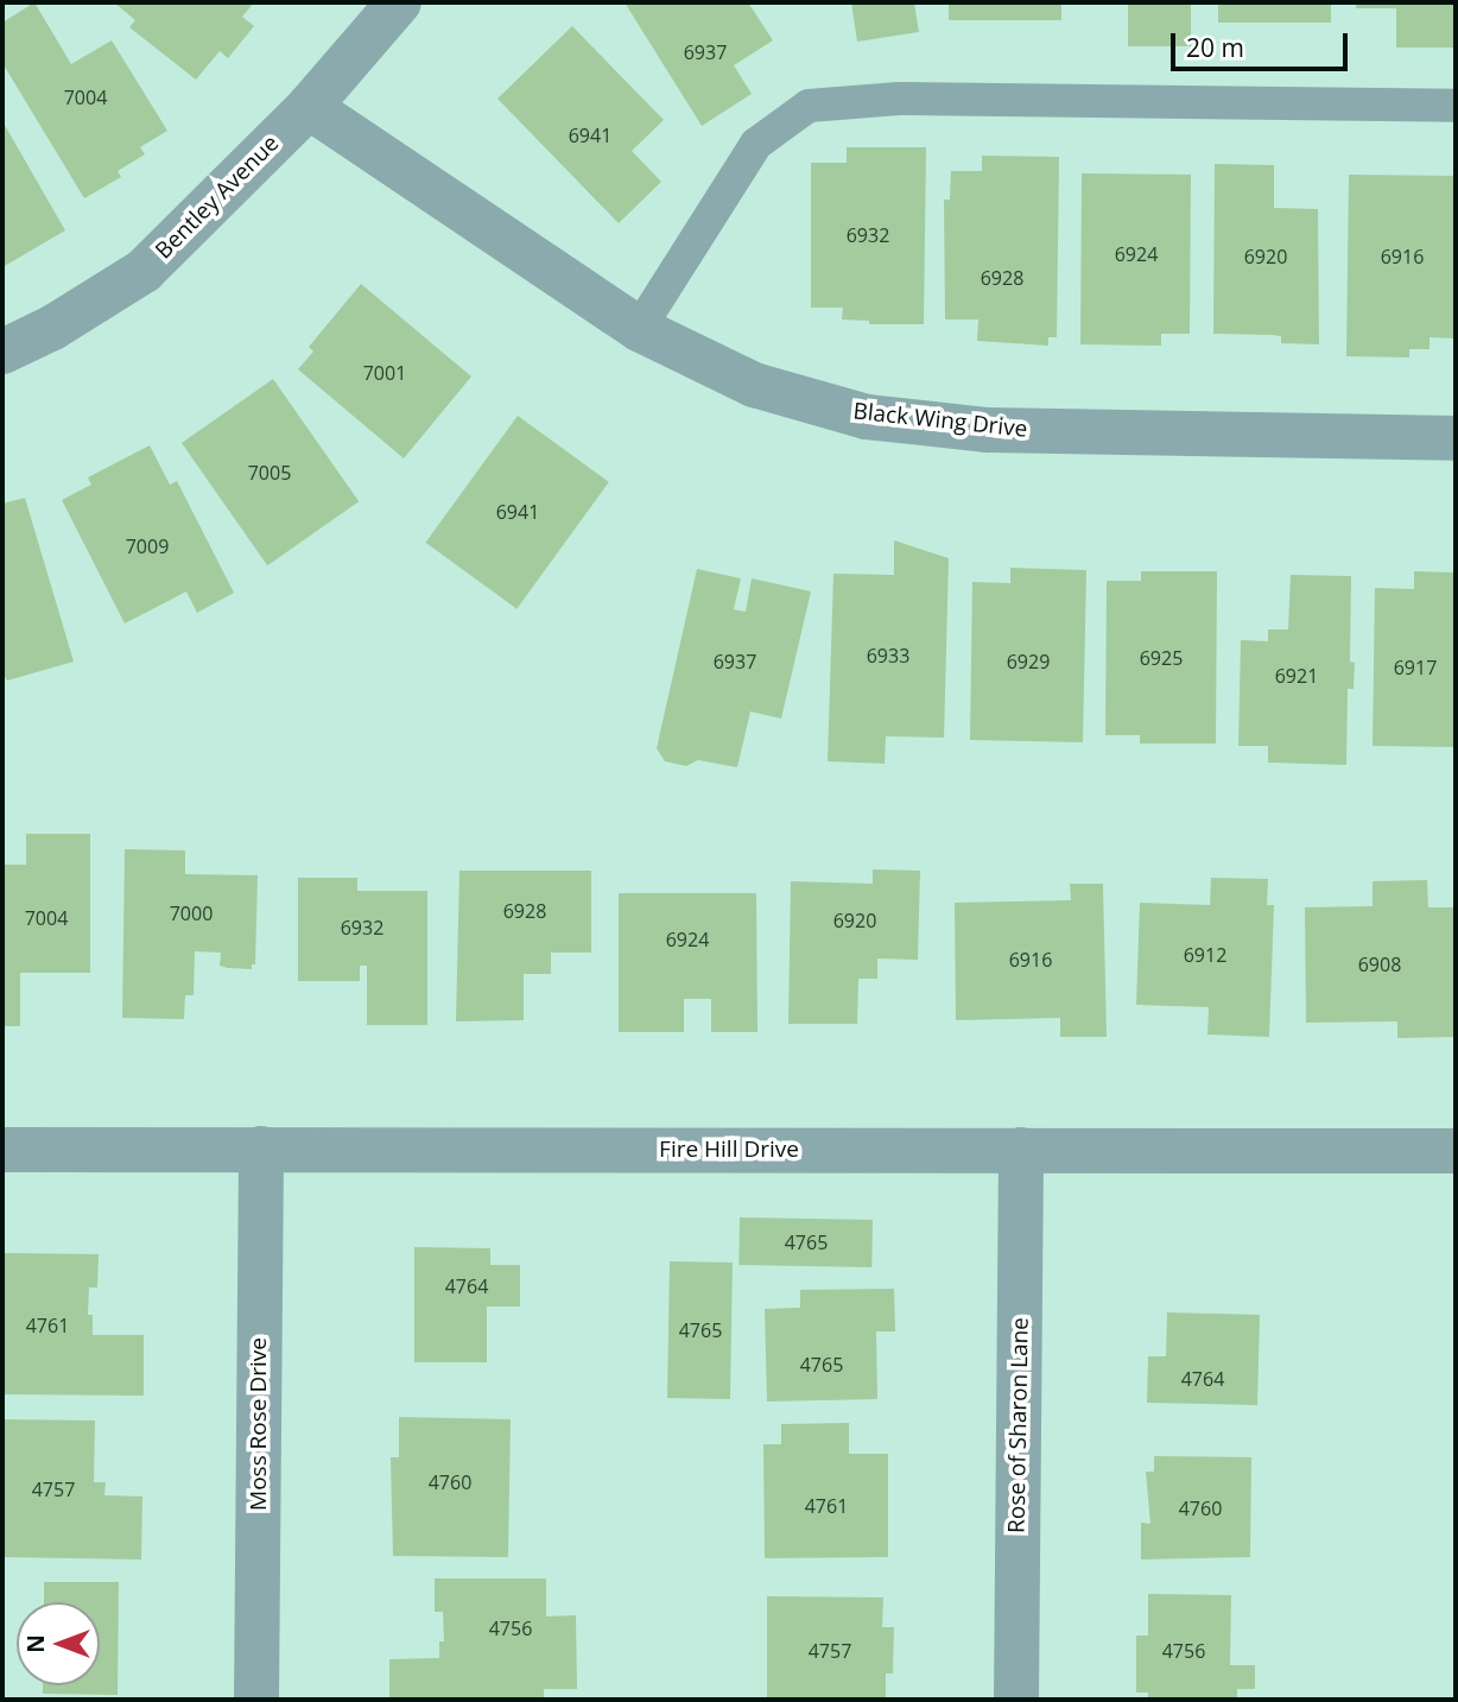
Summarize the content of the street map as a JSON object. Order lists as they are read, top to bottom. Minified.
{"streets":{"street":["Bentley Avenue","Black Wing Drive","Fire Hill Drive","Moss Rose Drive","Rose of Sharon Lane"]},"crossings":[["Bentley Avenue","Black Wing Drive"],["Fire Hill Drive","Moss Rose Drive"],["Fire Hill Drive","Rose of Sharon Lane"]],"house_numbers":["6937","7004","6941","6932","6924","6920","6916","6928","7001","7005","6941","7009","6933","6925","6937","6929","6917","6921","6928","7000","7004","6920","6932","6924","6912","6916","6908","4765","4764","4761","4765","4765","4764","4760","4757","4761","4760","4756","4757","4756"],"scale_bar":"20 m","north":"left"}
